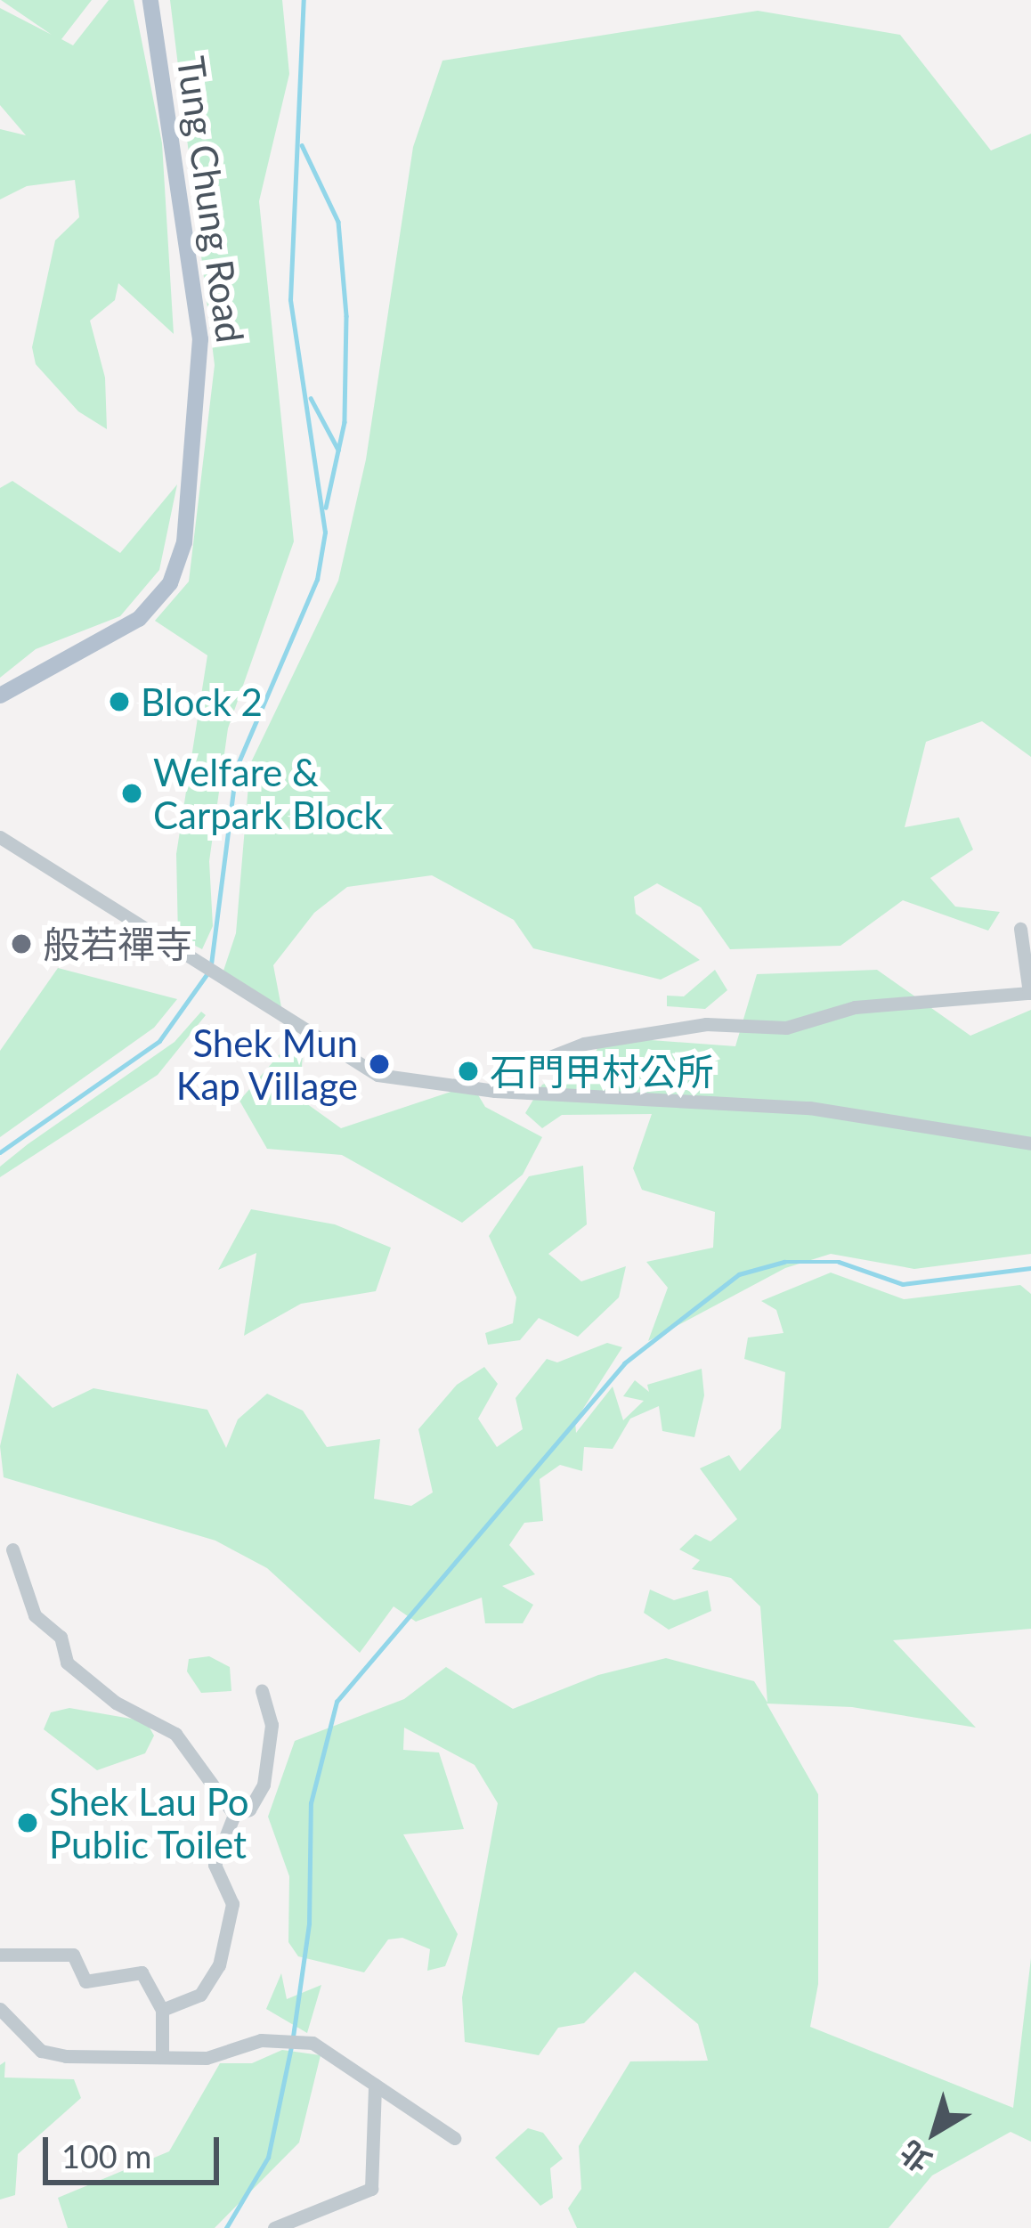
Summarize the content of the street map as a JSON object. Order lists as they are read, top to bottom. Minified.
{"streets":{"main road":["Tung Chung Road"]},"places":["Block 2","Welfare & Carpark Block","般若禪寺","Shek Mun Kap Village","石門甲村公所","Shek Lau Po Public Toilet"],"scale_bar":"100 m","north":"bottom left"}
